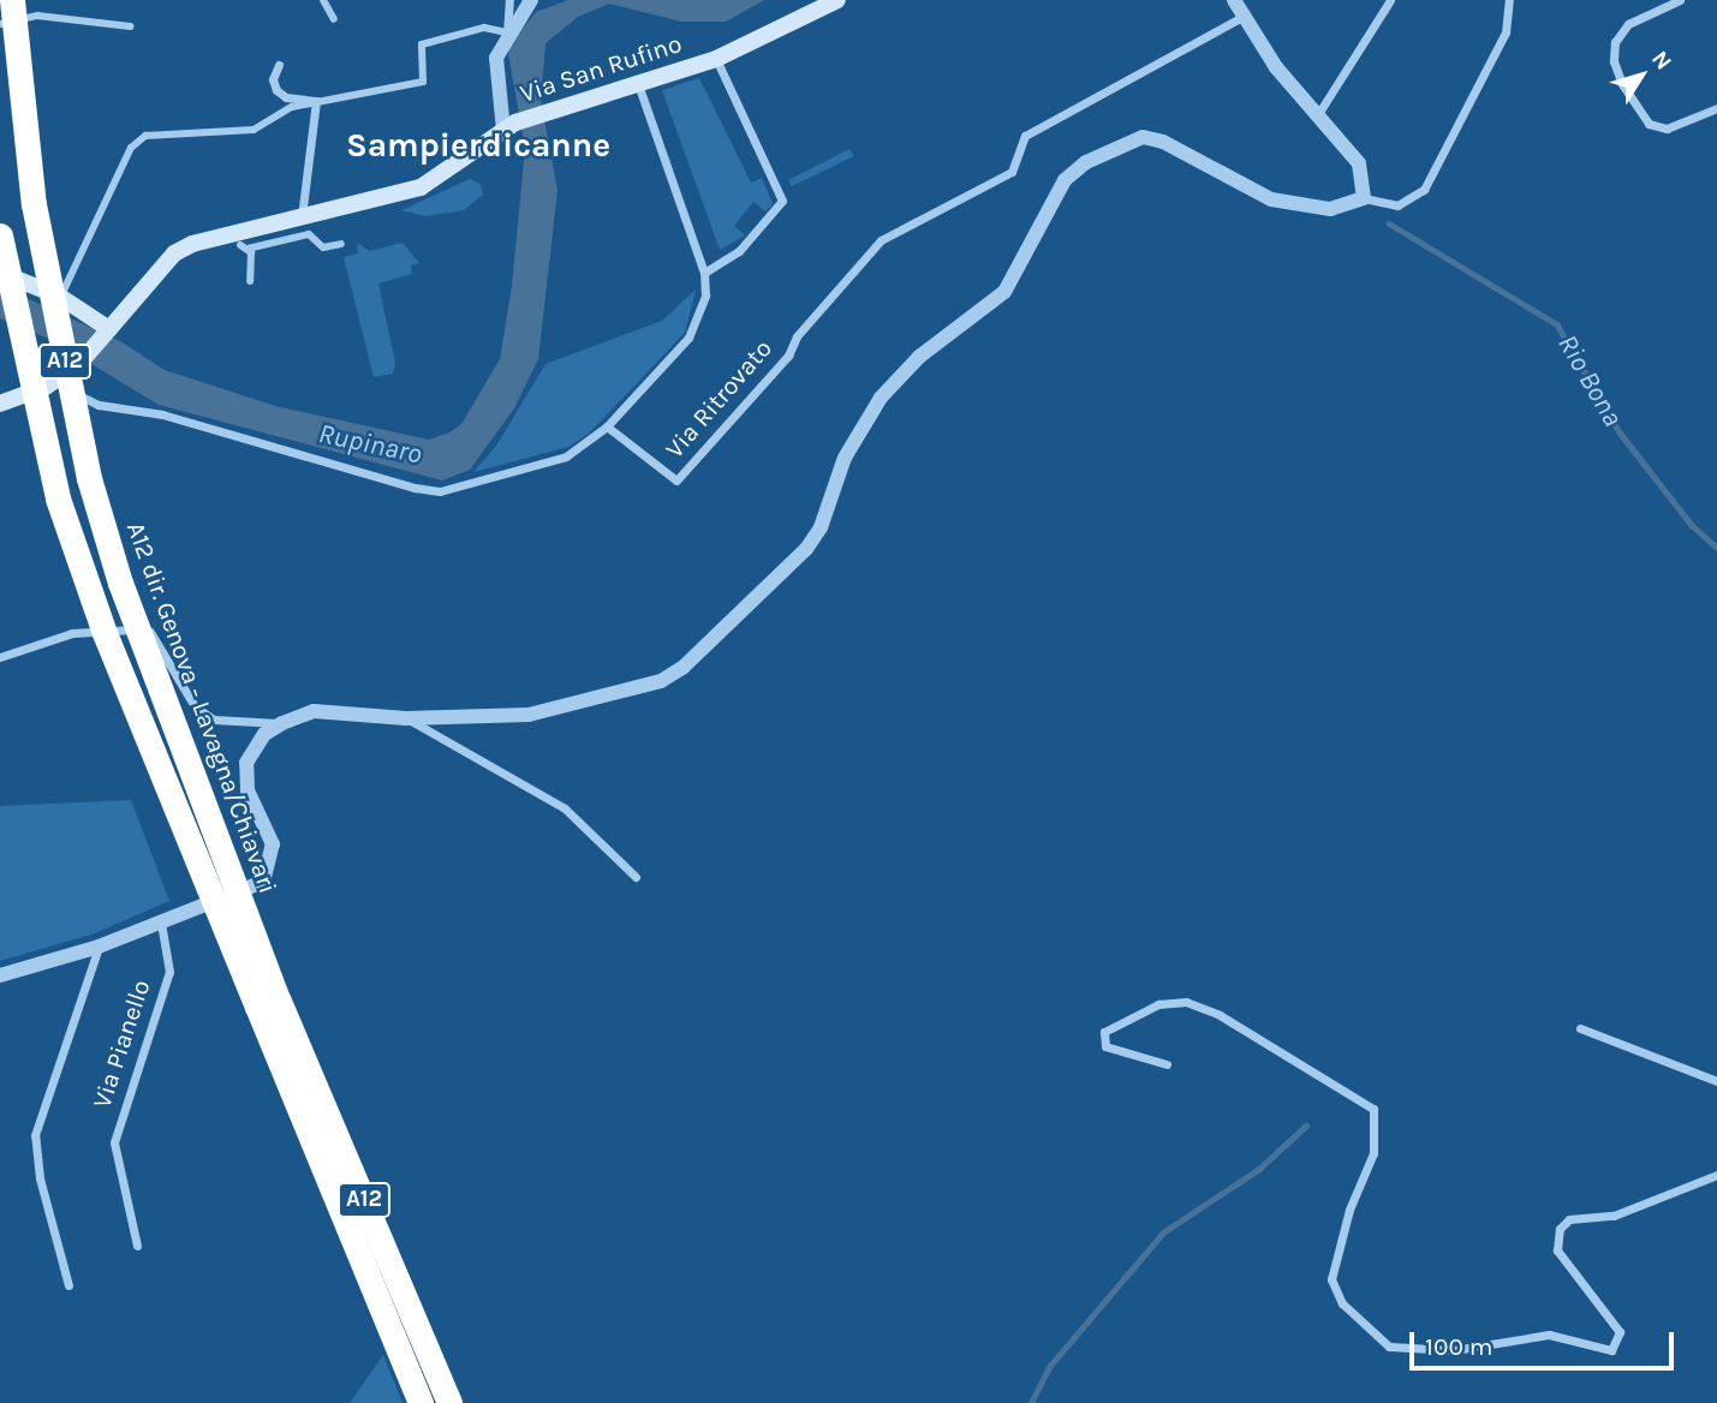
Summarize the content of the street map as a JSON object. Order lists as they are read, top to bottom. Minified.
{"streets":{"highway":["A12","A12 dir. Genova - Lavagna/Chiavari"],"main road":["Via San Rufino"],"street":["Via Ritrovato","Via Pianello"]},"crossings":[["A12","A12 dir. Genova - Lavagna/Chiavari"]],"districts":["Sampierdicanne"],"water":["Rio Bona","Rupinaro"],"scale_bar":"100 m","north":"top right"}
